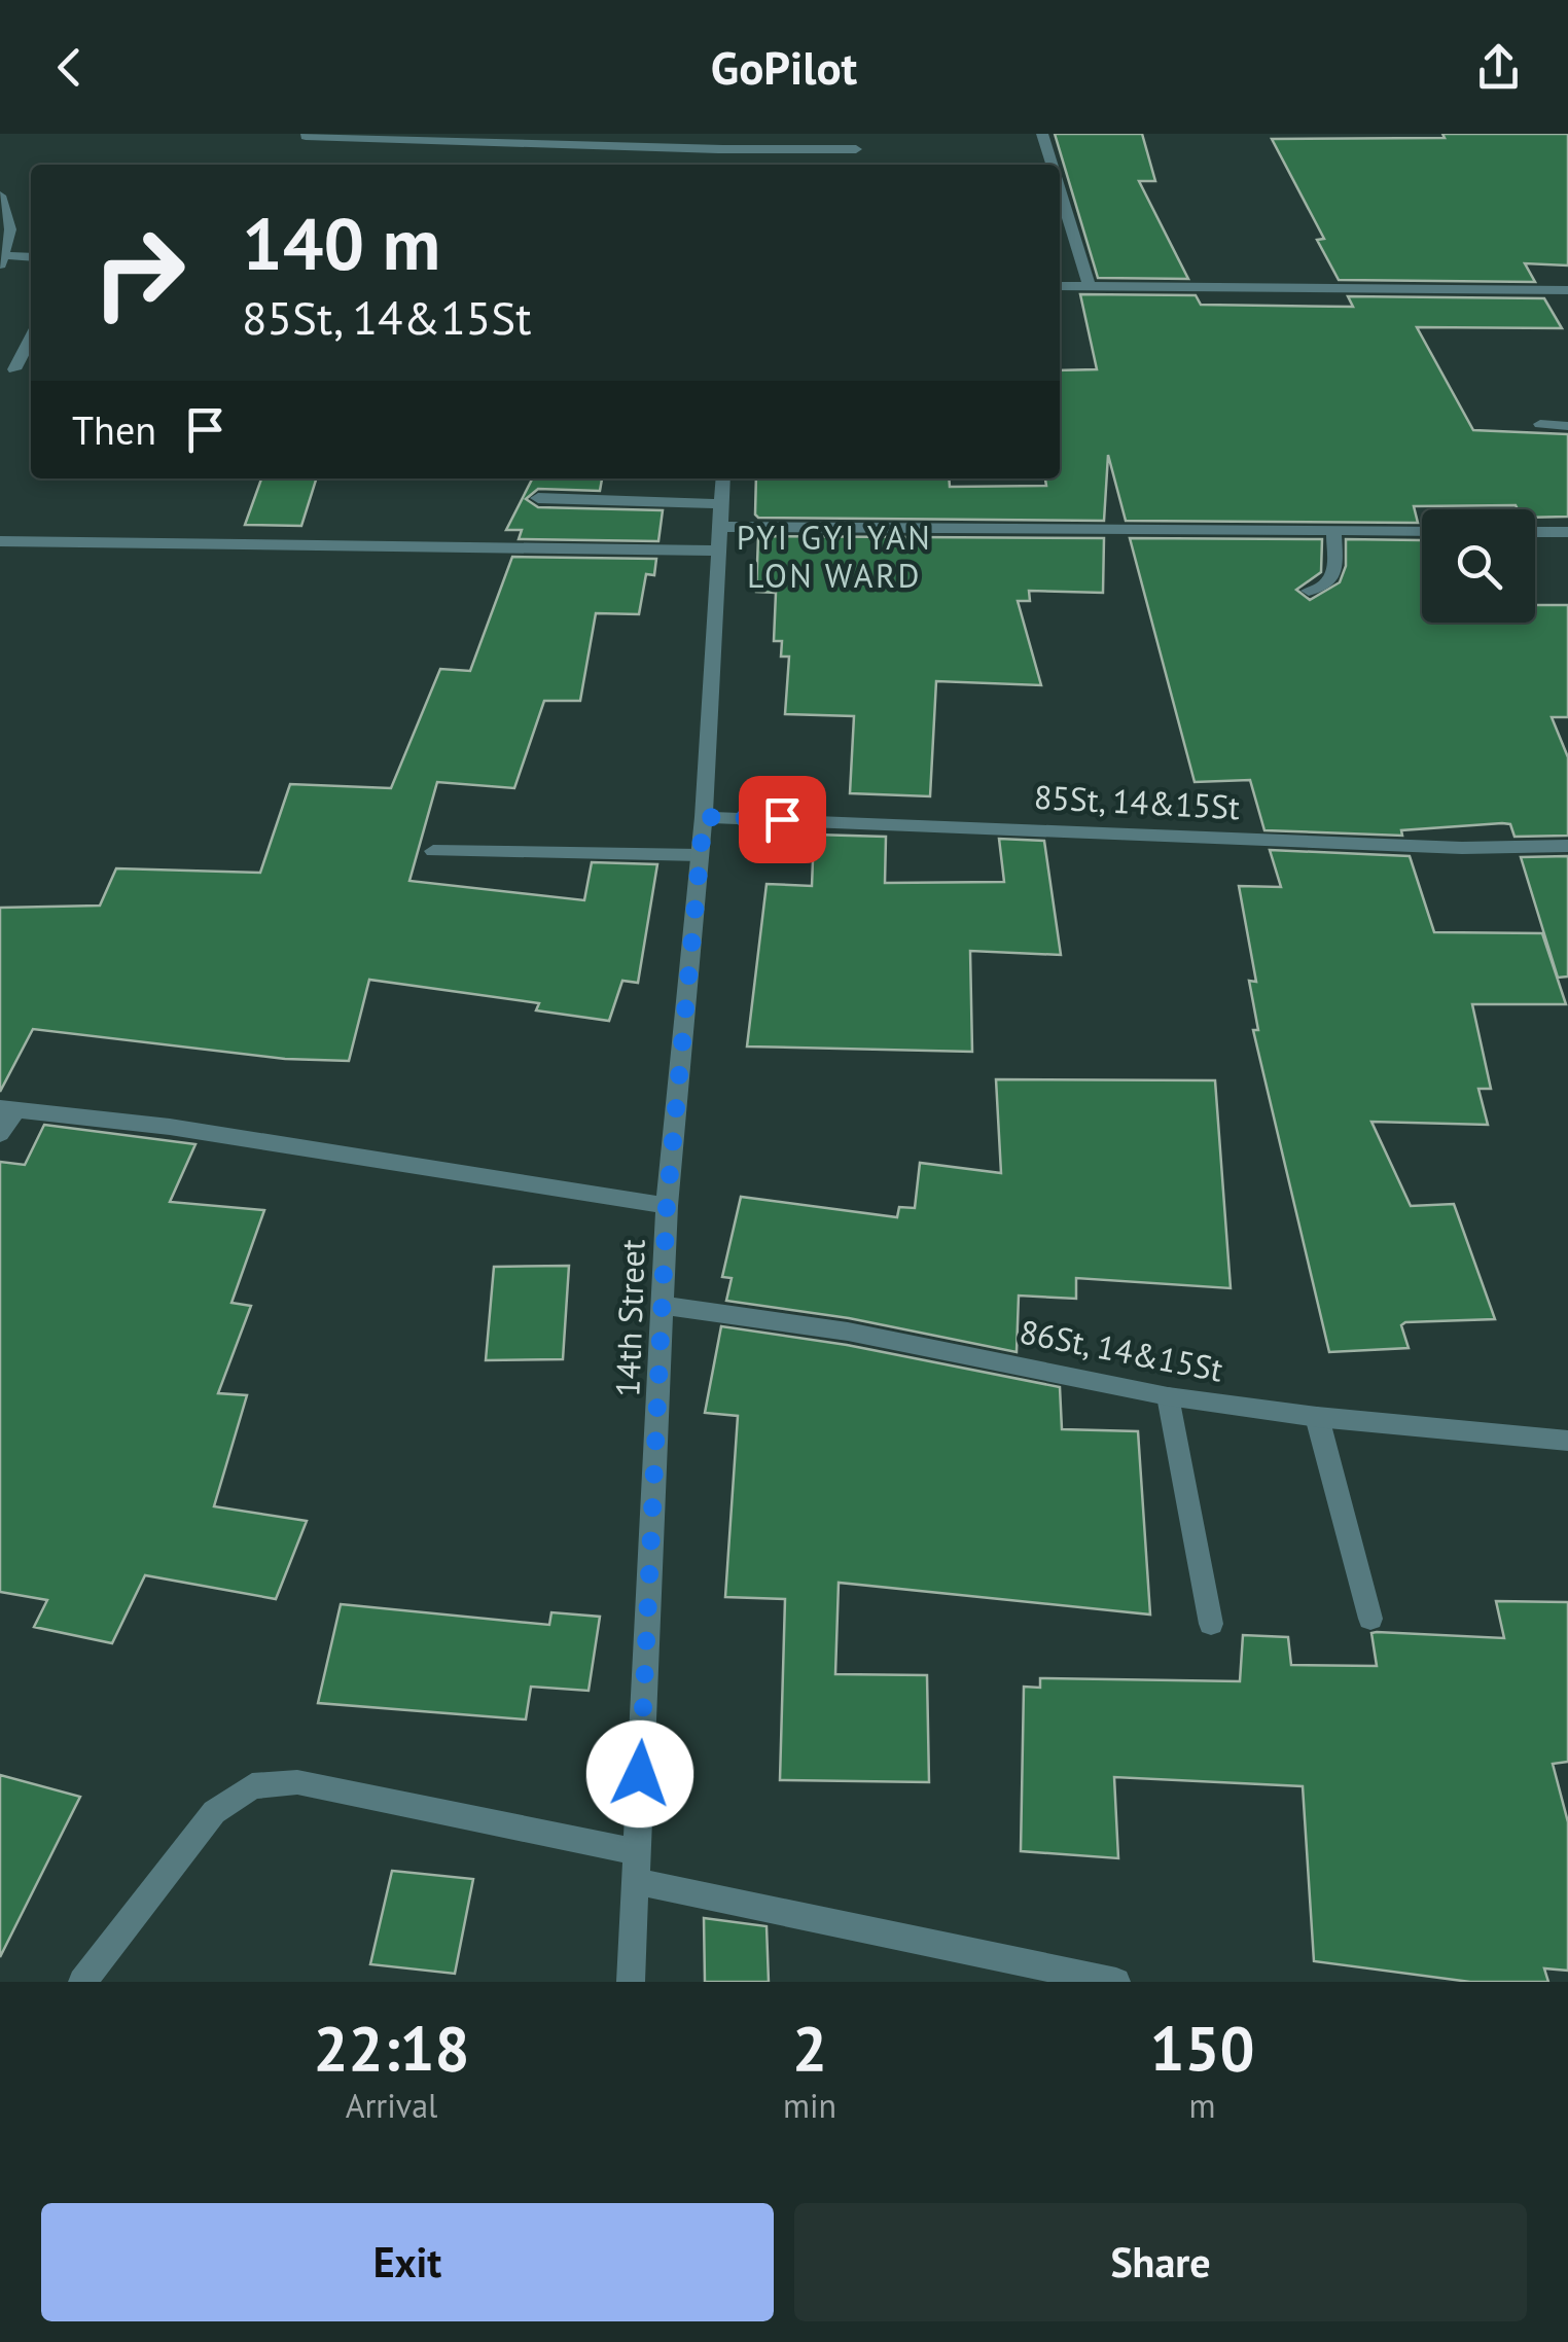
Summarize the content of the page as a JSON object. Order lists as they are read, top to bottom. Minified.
{"streets":{"street":["85St, 14&15St","14th Street","86St, 14&15St"]},"crossings":[["85St, 14&15St","14th Street"],["14th Street","86St, 14&15St"]],"districts":["PYI GYI YAN LON WARD"],"page":{"header":"GoPilot","turn":["140 m","85St, 14&15St"],"then":"Then","eta":["22:18","Arrival","2","min","150","m"],"buttons":["Exit","Share"]}}
